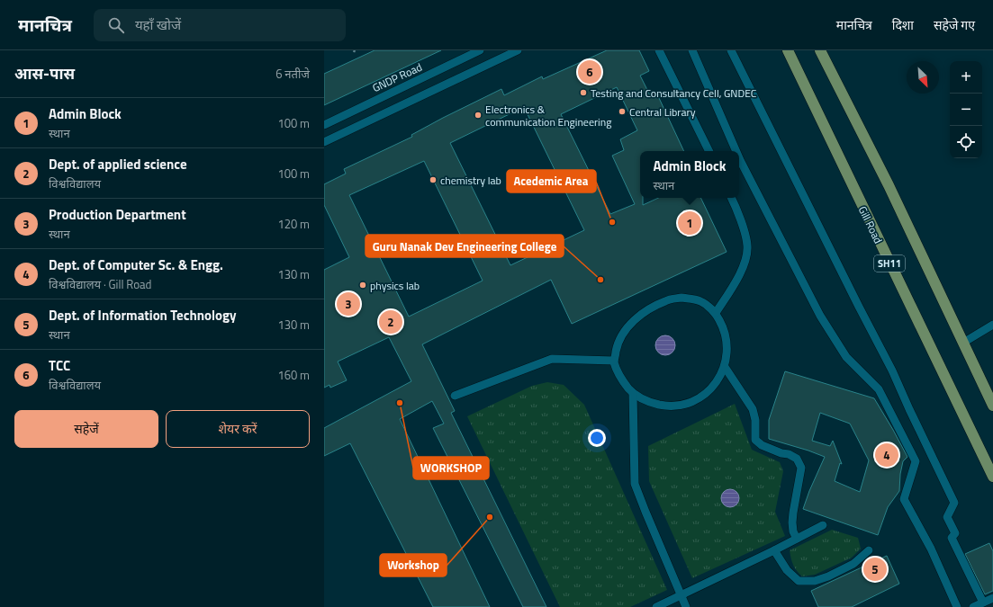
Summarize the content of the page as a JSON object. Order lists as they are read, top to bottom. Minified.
{"streets":{"main road":["Gill Road","SH11"],"lane":["GNDP Road"]},"places":["Testing and Consultancy Cell, GNDEC","Central Library","Electronics & communication Engineering","chemistry lab","Acedemic Area","Guru Nanak Dev Engineering College","physics lab","WORKSHOP","Workshop"],"north":"bottom right","page":{"header":"मानचित्र","search":"यहाँ खोजें","nav":["मानचित्र","दिशा","सहेजे गए"],"heading":["आस-पास","6 नतीजे"],"pins":["6","1","3","2","4","5"],"map_buttons":["+","−"],"list":[{"mark":"1","name":"Admin Block","note":"स्थान","value":"100 m"},{"mark":"2","name":"Dept. of applied science","note":"विश्वविद्यालय","value":"100 m"},{"mark":"3","name":"Production Department","note":"स्थान","value":"120 m"},{"mark":"4","name":"Dept. of Computer Sc. & Engg.","note":"विश्वविद्यालय · Gill Road","value":"130 m"},{"mark":"5","name":"Dept. of Information Technology","note":"स्थान","value":"130 m"},{"mark":"6","name":"TCC","note":"विश्वविद्यालय","value":"160 m"}],"popup":["Admin Block","स्थान"],"buttons":["सहेजें","शेयर करें"]}}
